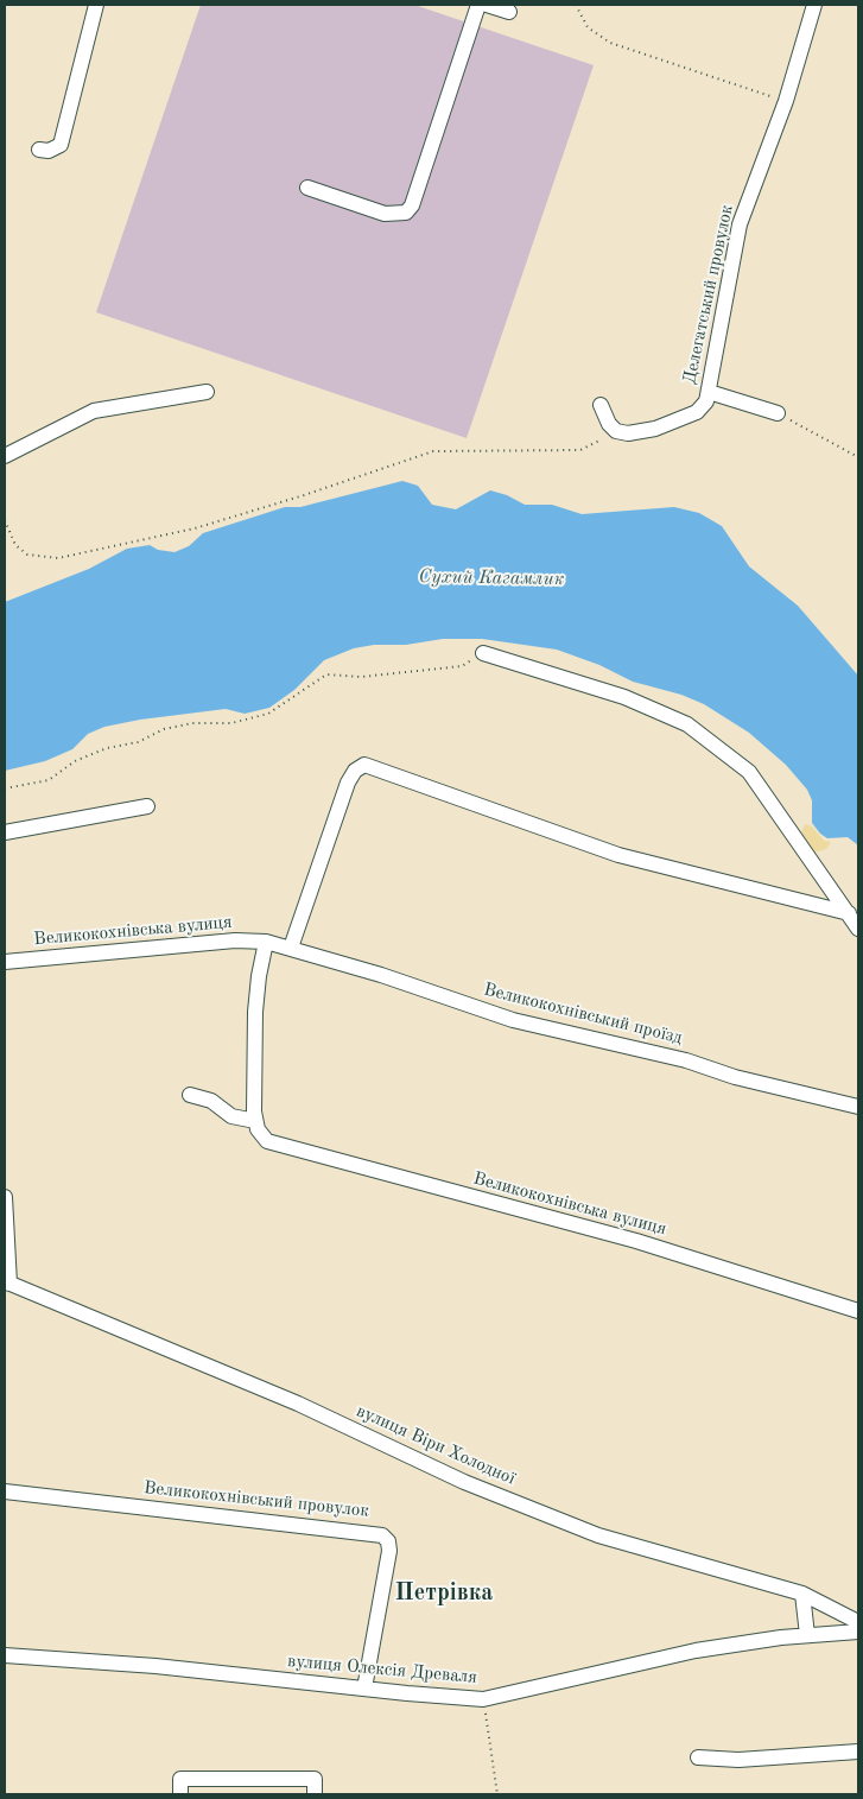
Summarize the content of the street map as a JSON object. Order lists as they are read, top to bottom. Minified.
{"streets":{"street":["Делегатський провулок","Великокохнівська вулиця","Великокохнівський проїзд","вулиця Віри Холодної","Великокохнівський провулок","вулиця Олексія Древаля"]},"crossings":[["Великокохнівська вулиця","Великокохнівський проїзд"],["Великокохнівський провулок","вулиця Олексія Древаля"]],"districts":["Петрівка"],"water":["Сухий Кагамлик"]}
